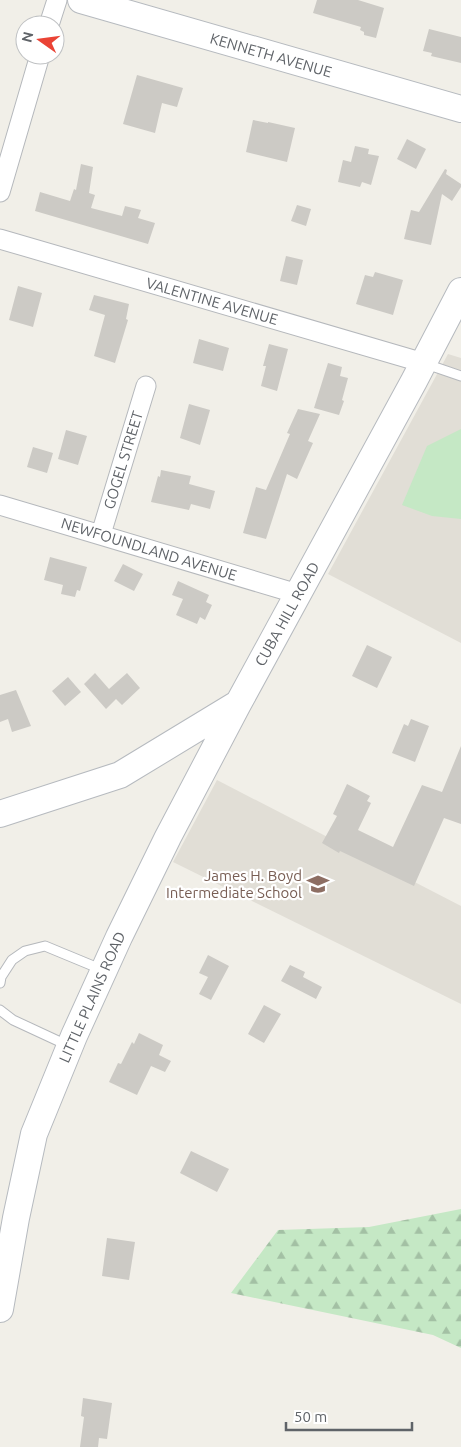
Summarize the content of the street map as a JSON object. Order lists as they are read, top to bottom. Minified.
{"streets":{"street":["KENNETH AVENUE","VALENTINE AVENUE","GOGEL STREET","NEWFOUNDLAND AVENUE","CUBA HILL ROAD","LITTLE PLAINS ROAD"]},"crossings":[["VALENTINE AVENUE","CUBA HILL ROAD"],["GOGEL STREET","NEWFOUNDLAND AVENUE"],["NEWFOUNDLAND AVENUE","CUBA HILL ROAD"],["CUBA HILL ROAD","LITTLE PLAINS ROAD"]],"places":{"school or university":["James H. Boyd Intermediate School"]},"scale_bar":"50 m","north":"left"}
